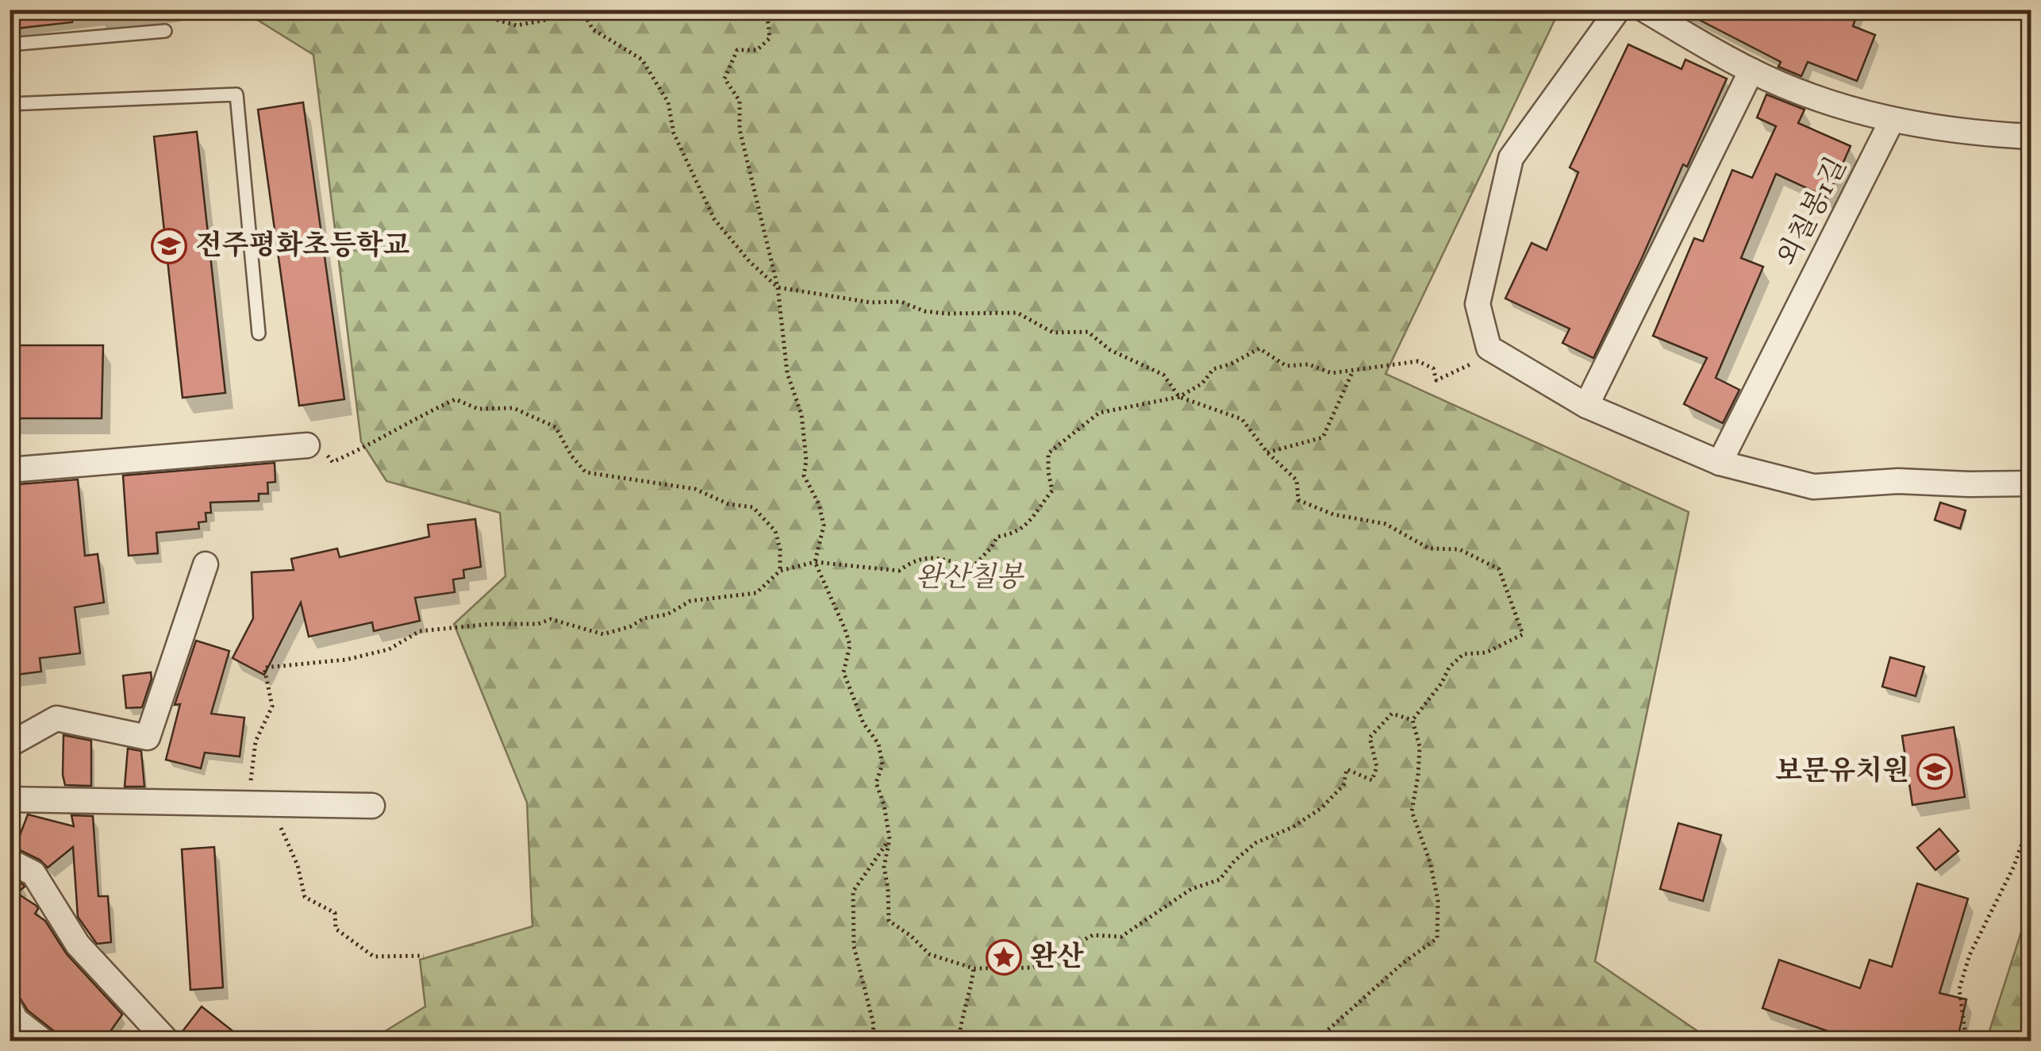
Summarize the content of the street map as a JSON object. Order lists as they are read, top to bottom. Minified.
{"streets":{"street":["외칠봉1길"]},"parks":["완산칠봉"],"places":{"school or university":["전주평화초등학교","보문유치원"],"place":["완산"]}}
